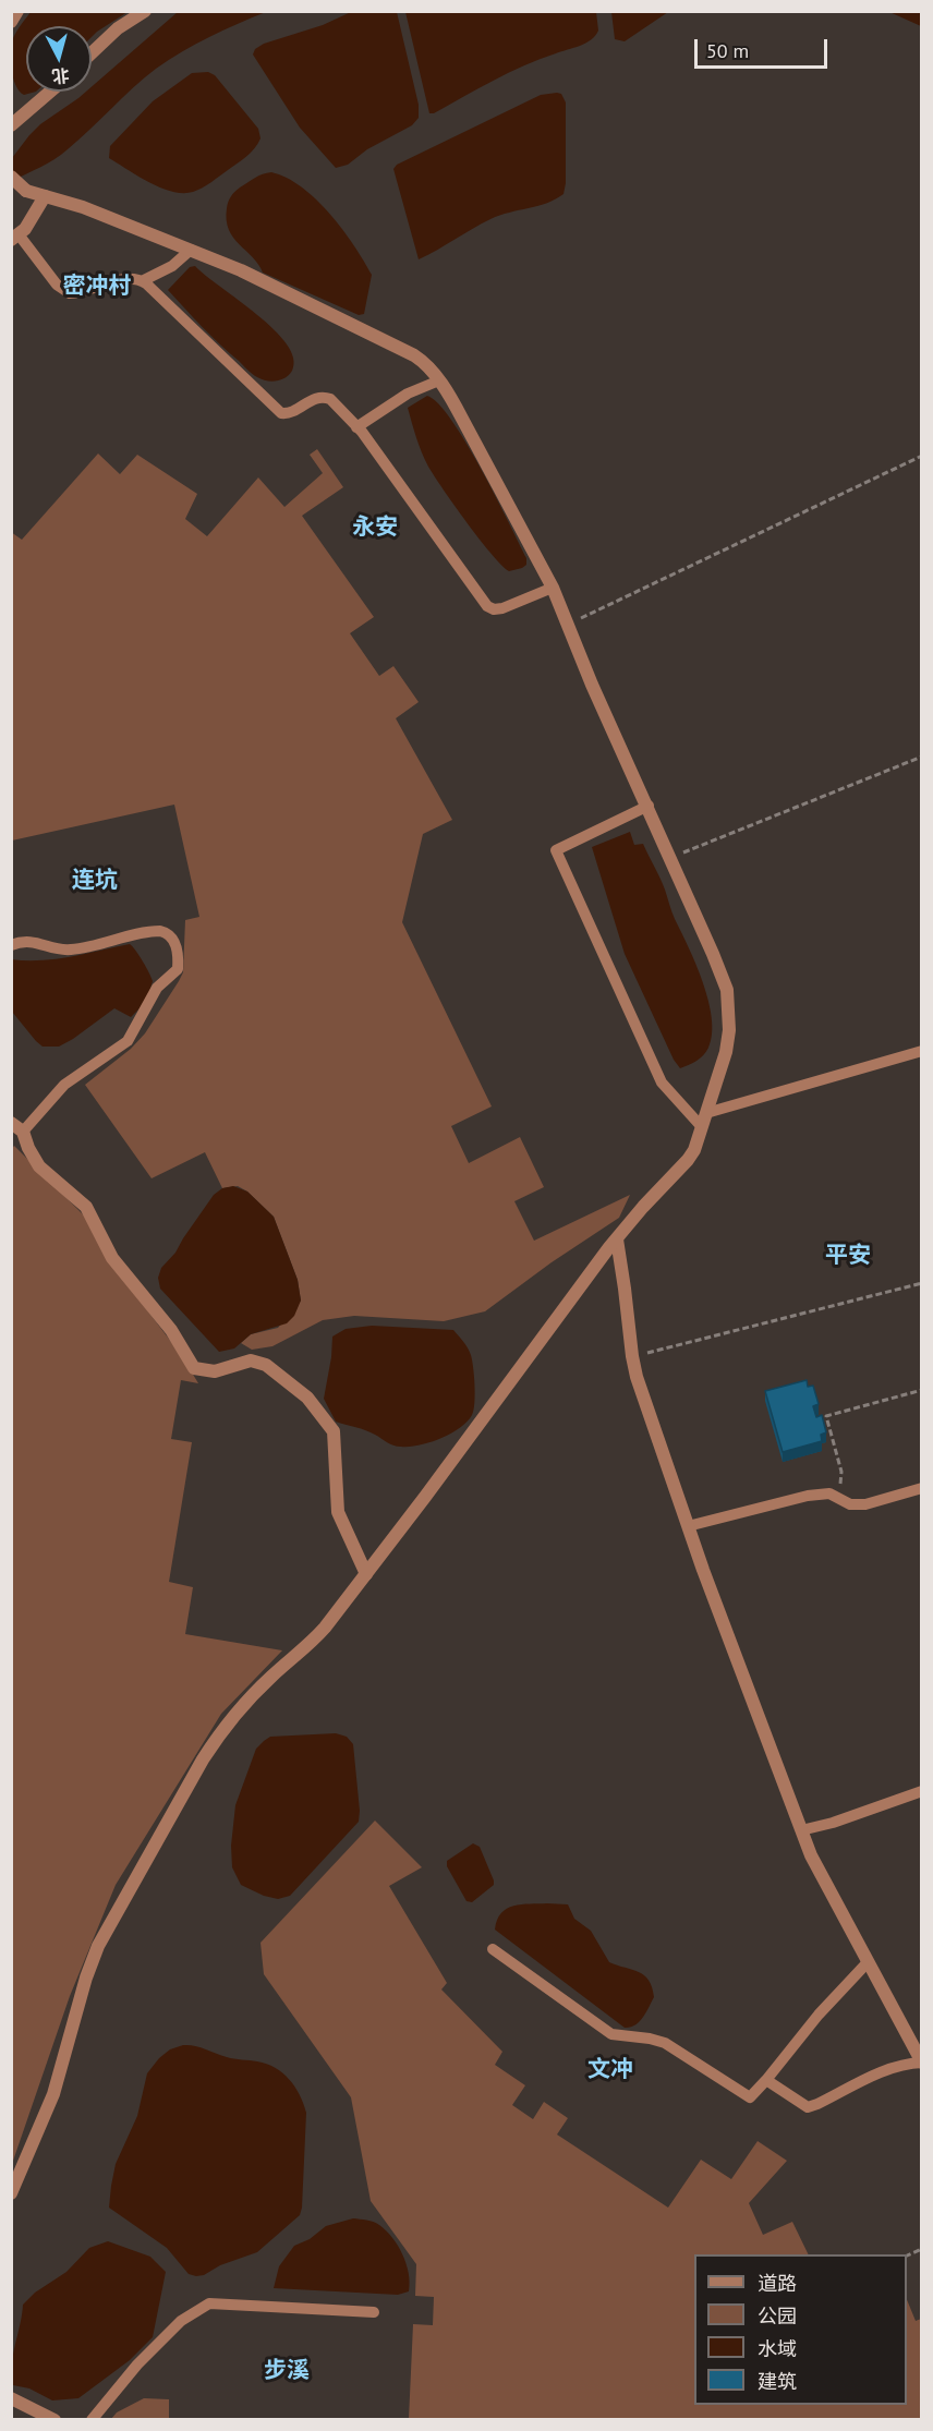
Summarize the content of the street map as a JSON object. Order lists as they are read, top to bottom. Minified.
{"districts":["密冲村","永安","连坑","平安","文冲","步溪"],"legend":["道路","公园","水域","建筑"],"scale_bar":"50 m","north":"bottom"}
